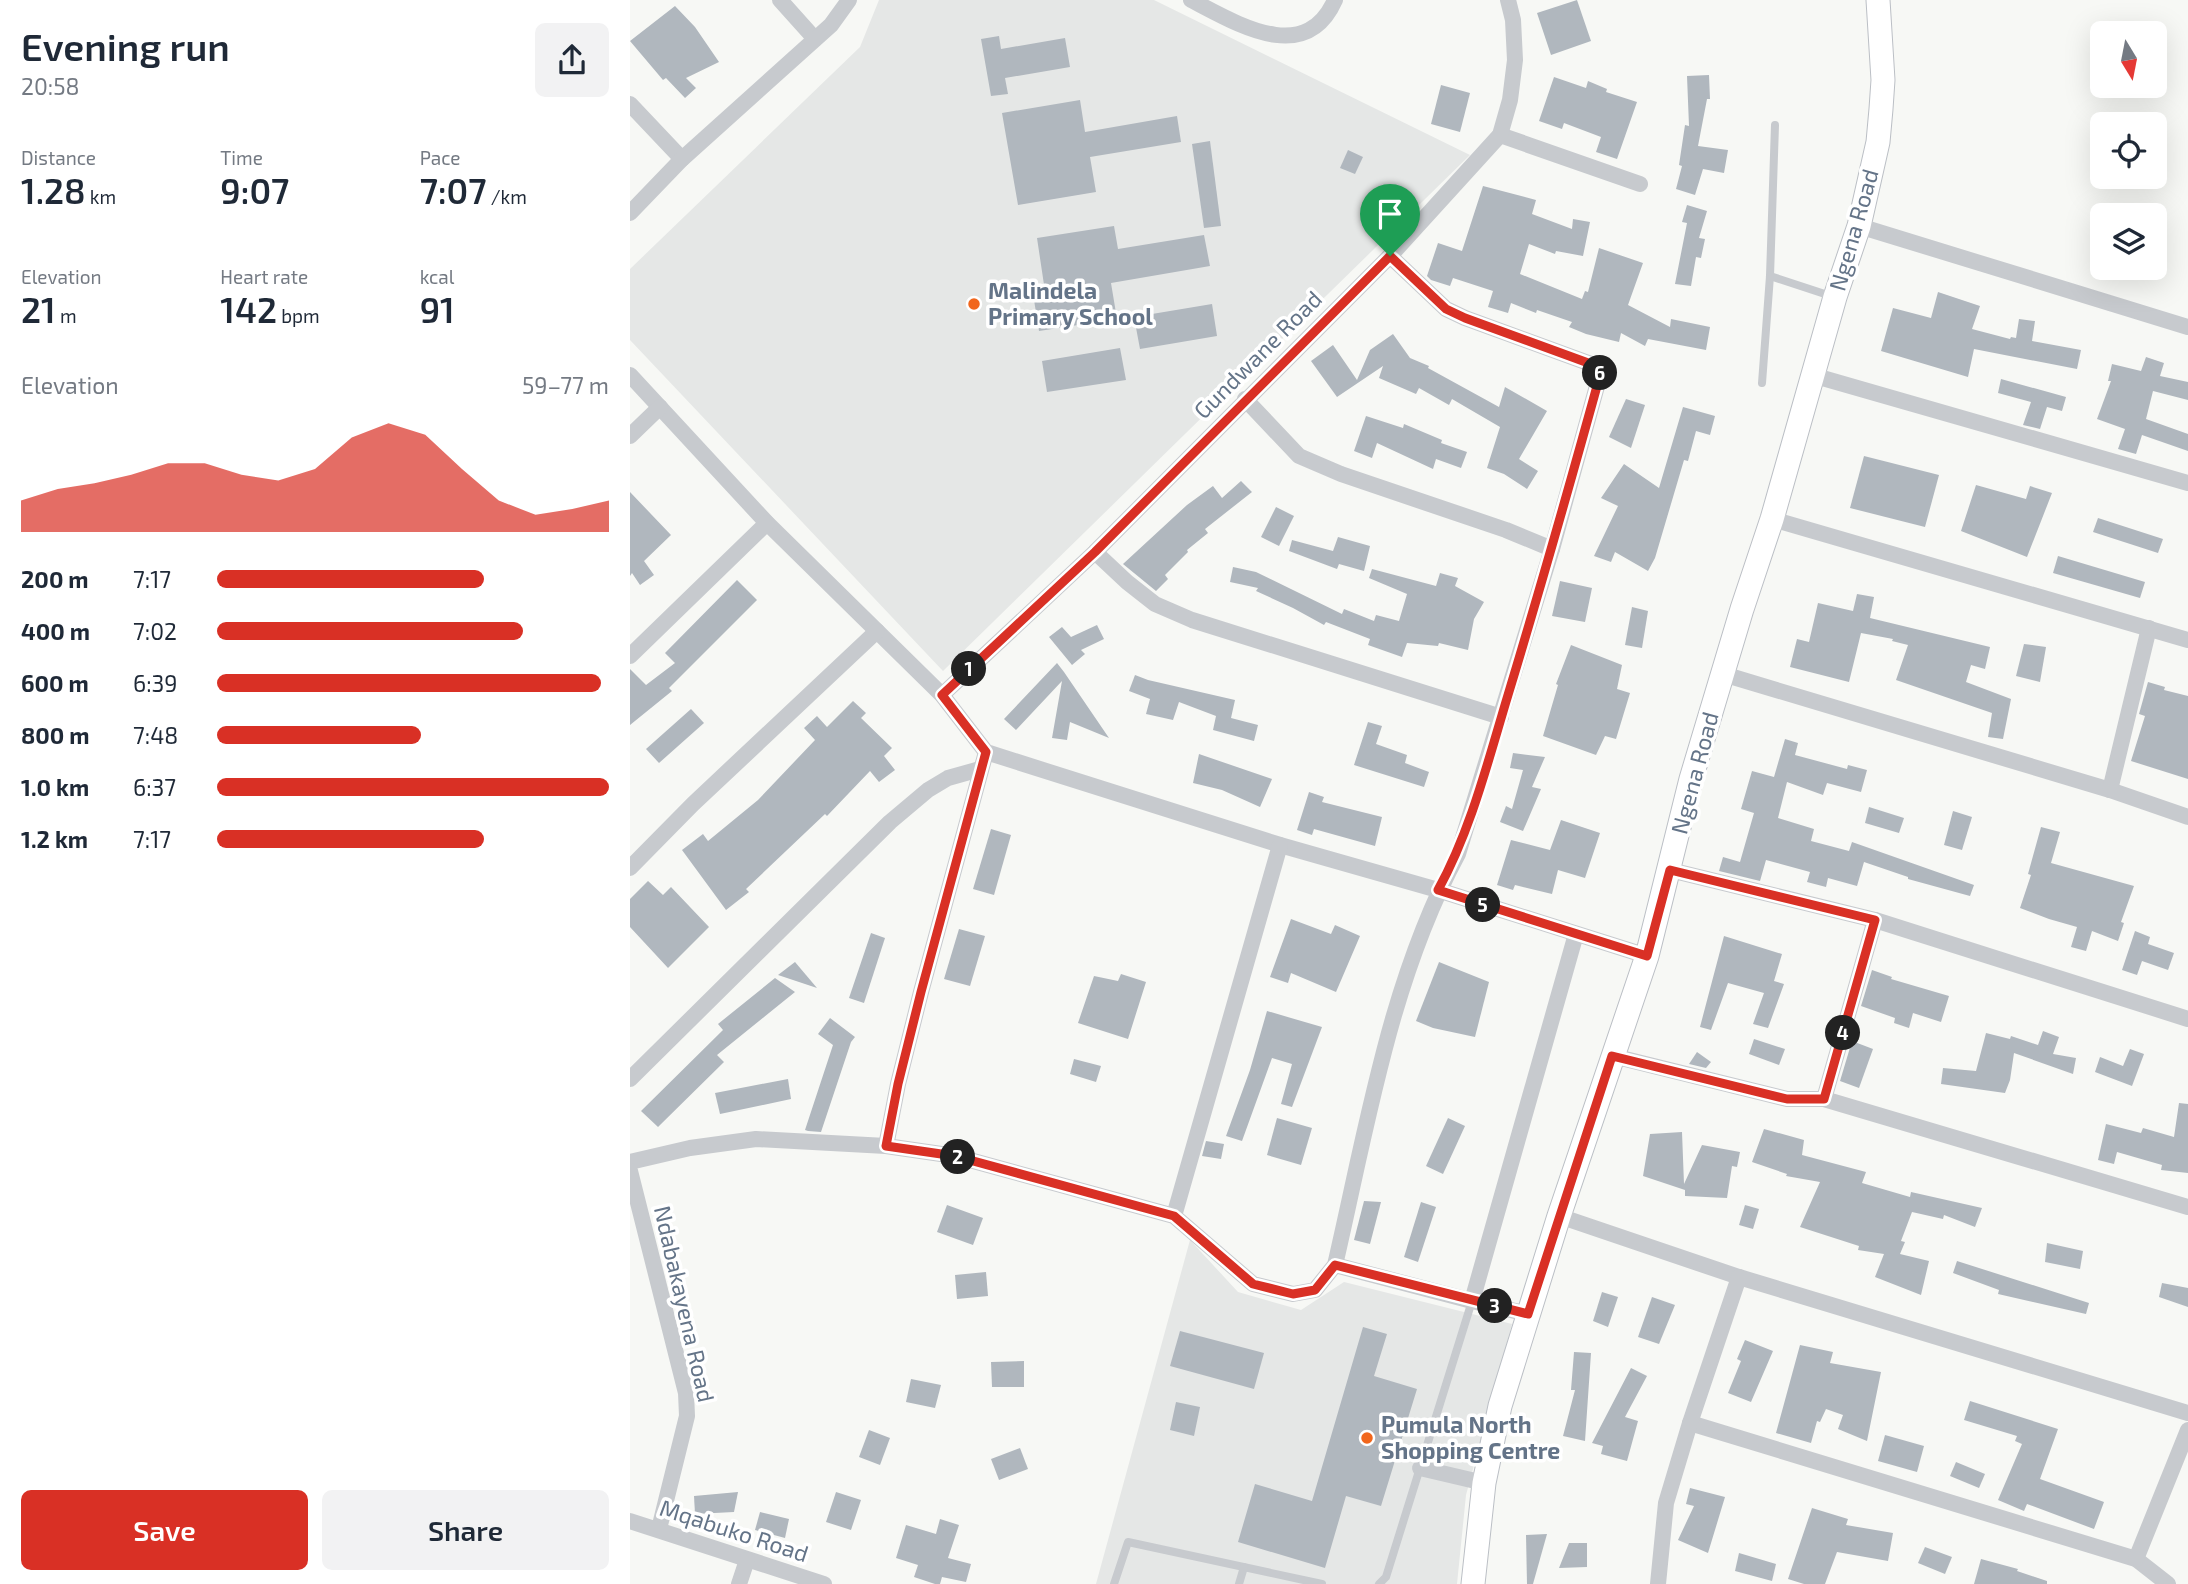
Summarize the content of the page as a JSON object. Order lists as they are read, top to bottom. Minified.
{"streets":{"street":["Ngena Road","Gundwane Road","Ndabakayena Road","Mqabuko Road"]},"crossings":[["Ndabakayena Road","Mqabuko Road"]],"places":["Malindela Primary School","Pumula North Shopping Centre"],"north":"bottom","page":{"heading":["Evening run","20:58"],"stats":[["Distance","1.28 km"],["Time","9:07"],["Pace","7:07 /km"],["Elevation","21 m"],["Heart rate","142 bpm"],["kcal","91"]],"pins":["6","1","5","4","2","3"],"chart":["Elevation","59–77 m"],"list":[{"name":"200 m","note":"7:17"},{"name":"400 m","note":"7:02"},{"name":"600 m","note":"6:39"},{"name":"800 m","note":"7:48"},{"name":"1.0 km","note":"6:37"},{"name":"1.2 km","note":"7:17"}],"buttons":["Save","Share"]}}
